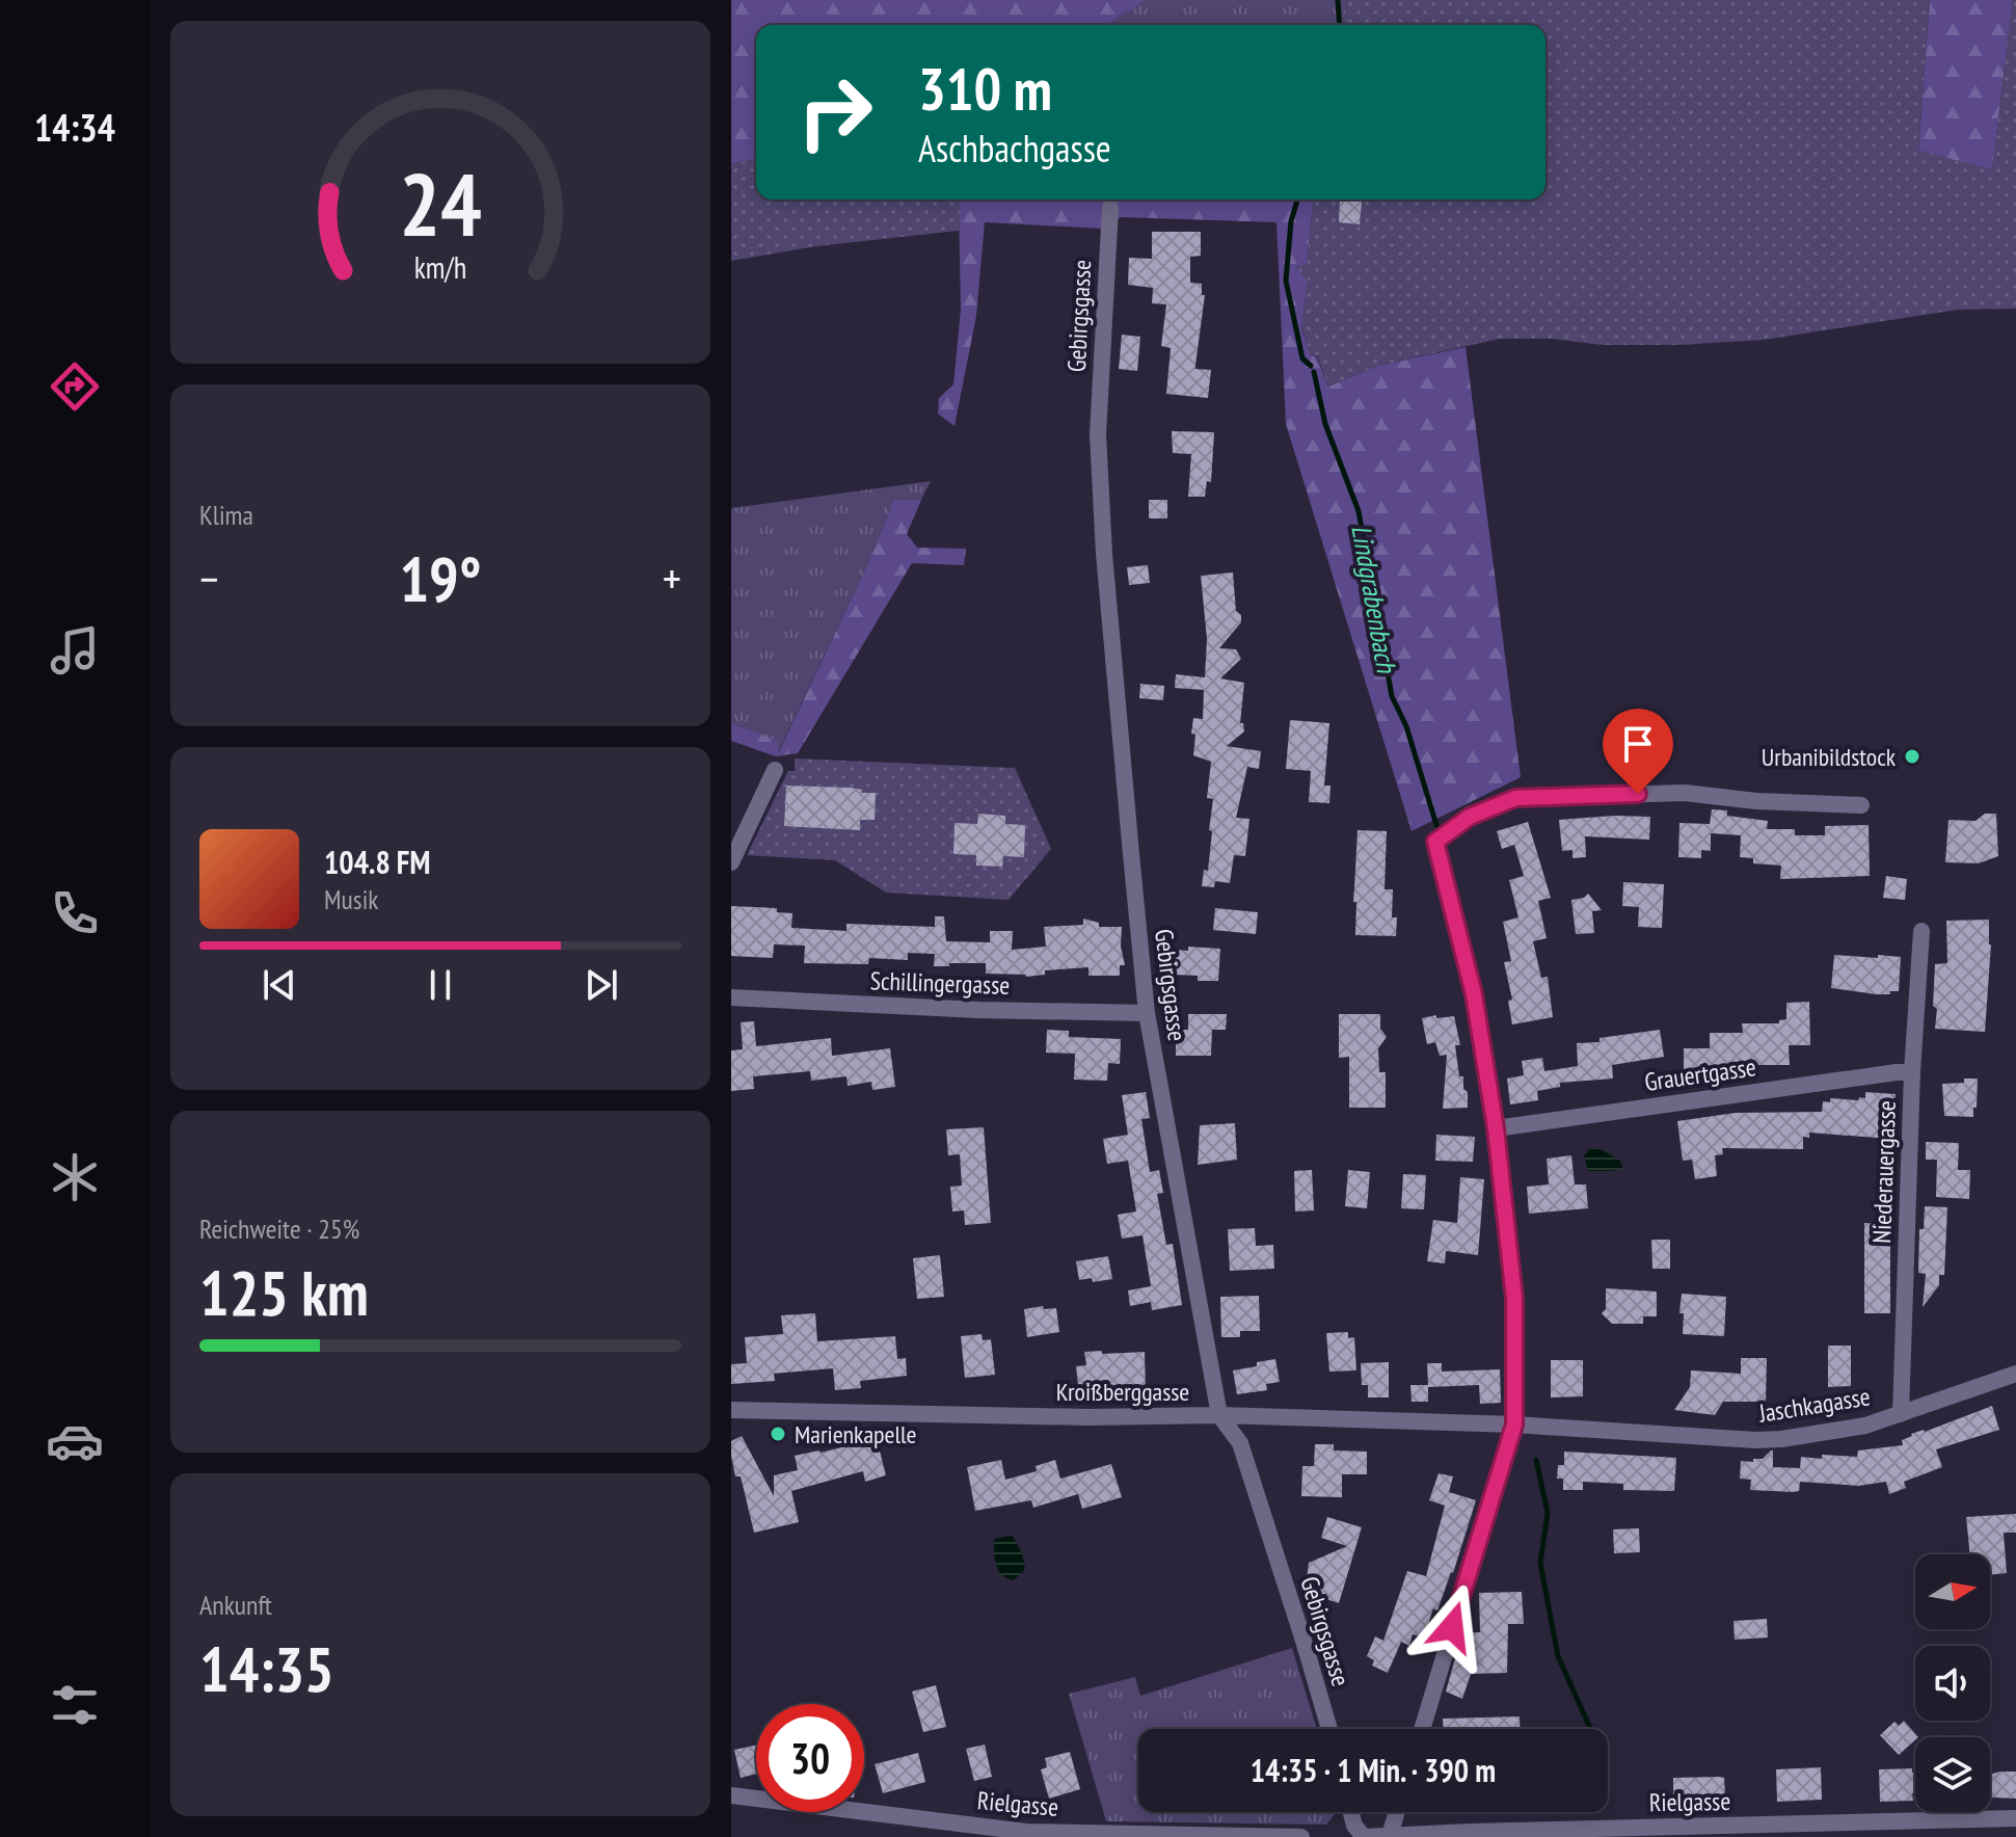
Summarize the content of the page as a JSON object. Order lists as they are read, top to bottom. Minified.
{"streets":{"street":["Gebirgsgasse","Schillingergasse","Grauertgasse","Niederauergasse","Kroißberggasse","Jaschkagasse","Rielgasse"]},"crossings":[["Gebirgsgasse","Schillingergasse"],["Gebirgsgasse","Kroißberggasse"],["Grauertgasse","Niederauergasse"],["Niederauergasse","Jaschkagasse"],["Kroißberggasse","Jaschkagasse"]],"water":["Lindgrabenbach"],"places":["Urbanibildstock","Marienkapelle"],"north":"right","page":{"tabs":"14:34","turn":["310 m","Aschbachgasse"],"tile":["Klima",["Reichweite · 25%","125 km"],["Ankunft","14:35"]],"heat":["−","19°","+"],"song":["104.8 FM","Musik"],"limit":"30","trip":"14:35 · 1 Min. · 390 m","gauge":["24","km/h"]}}
